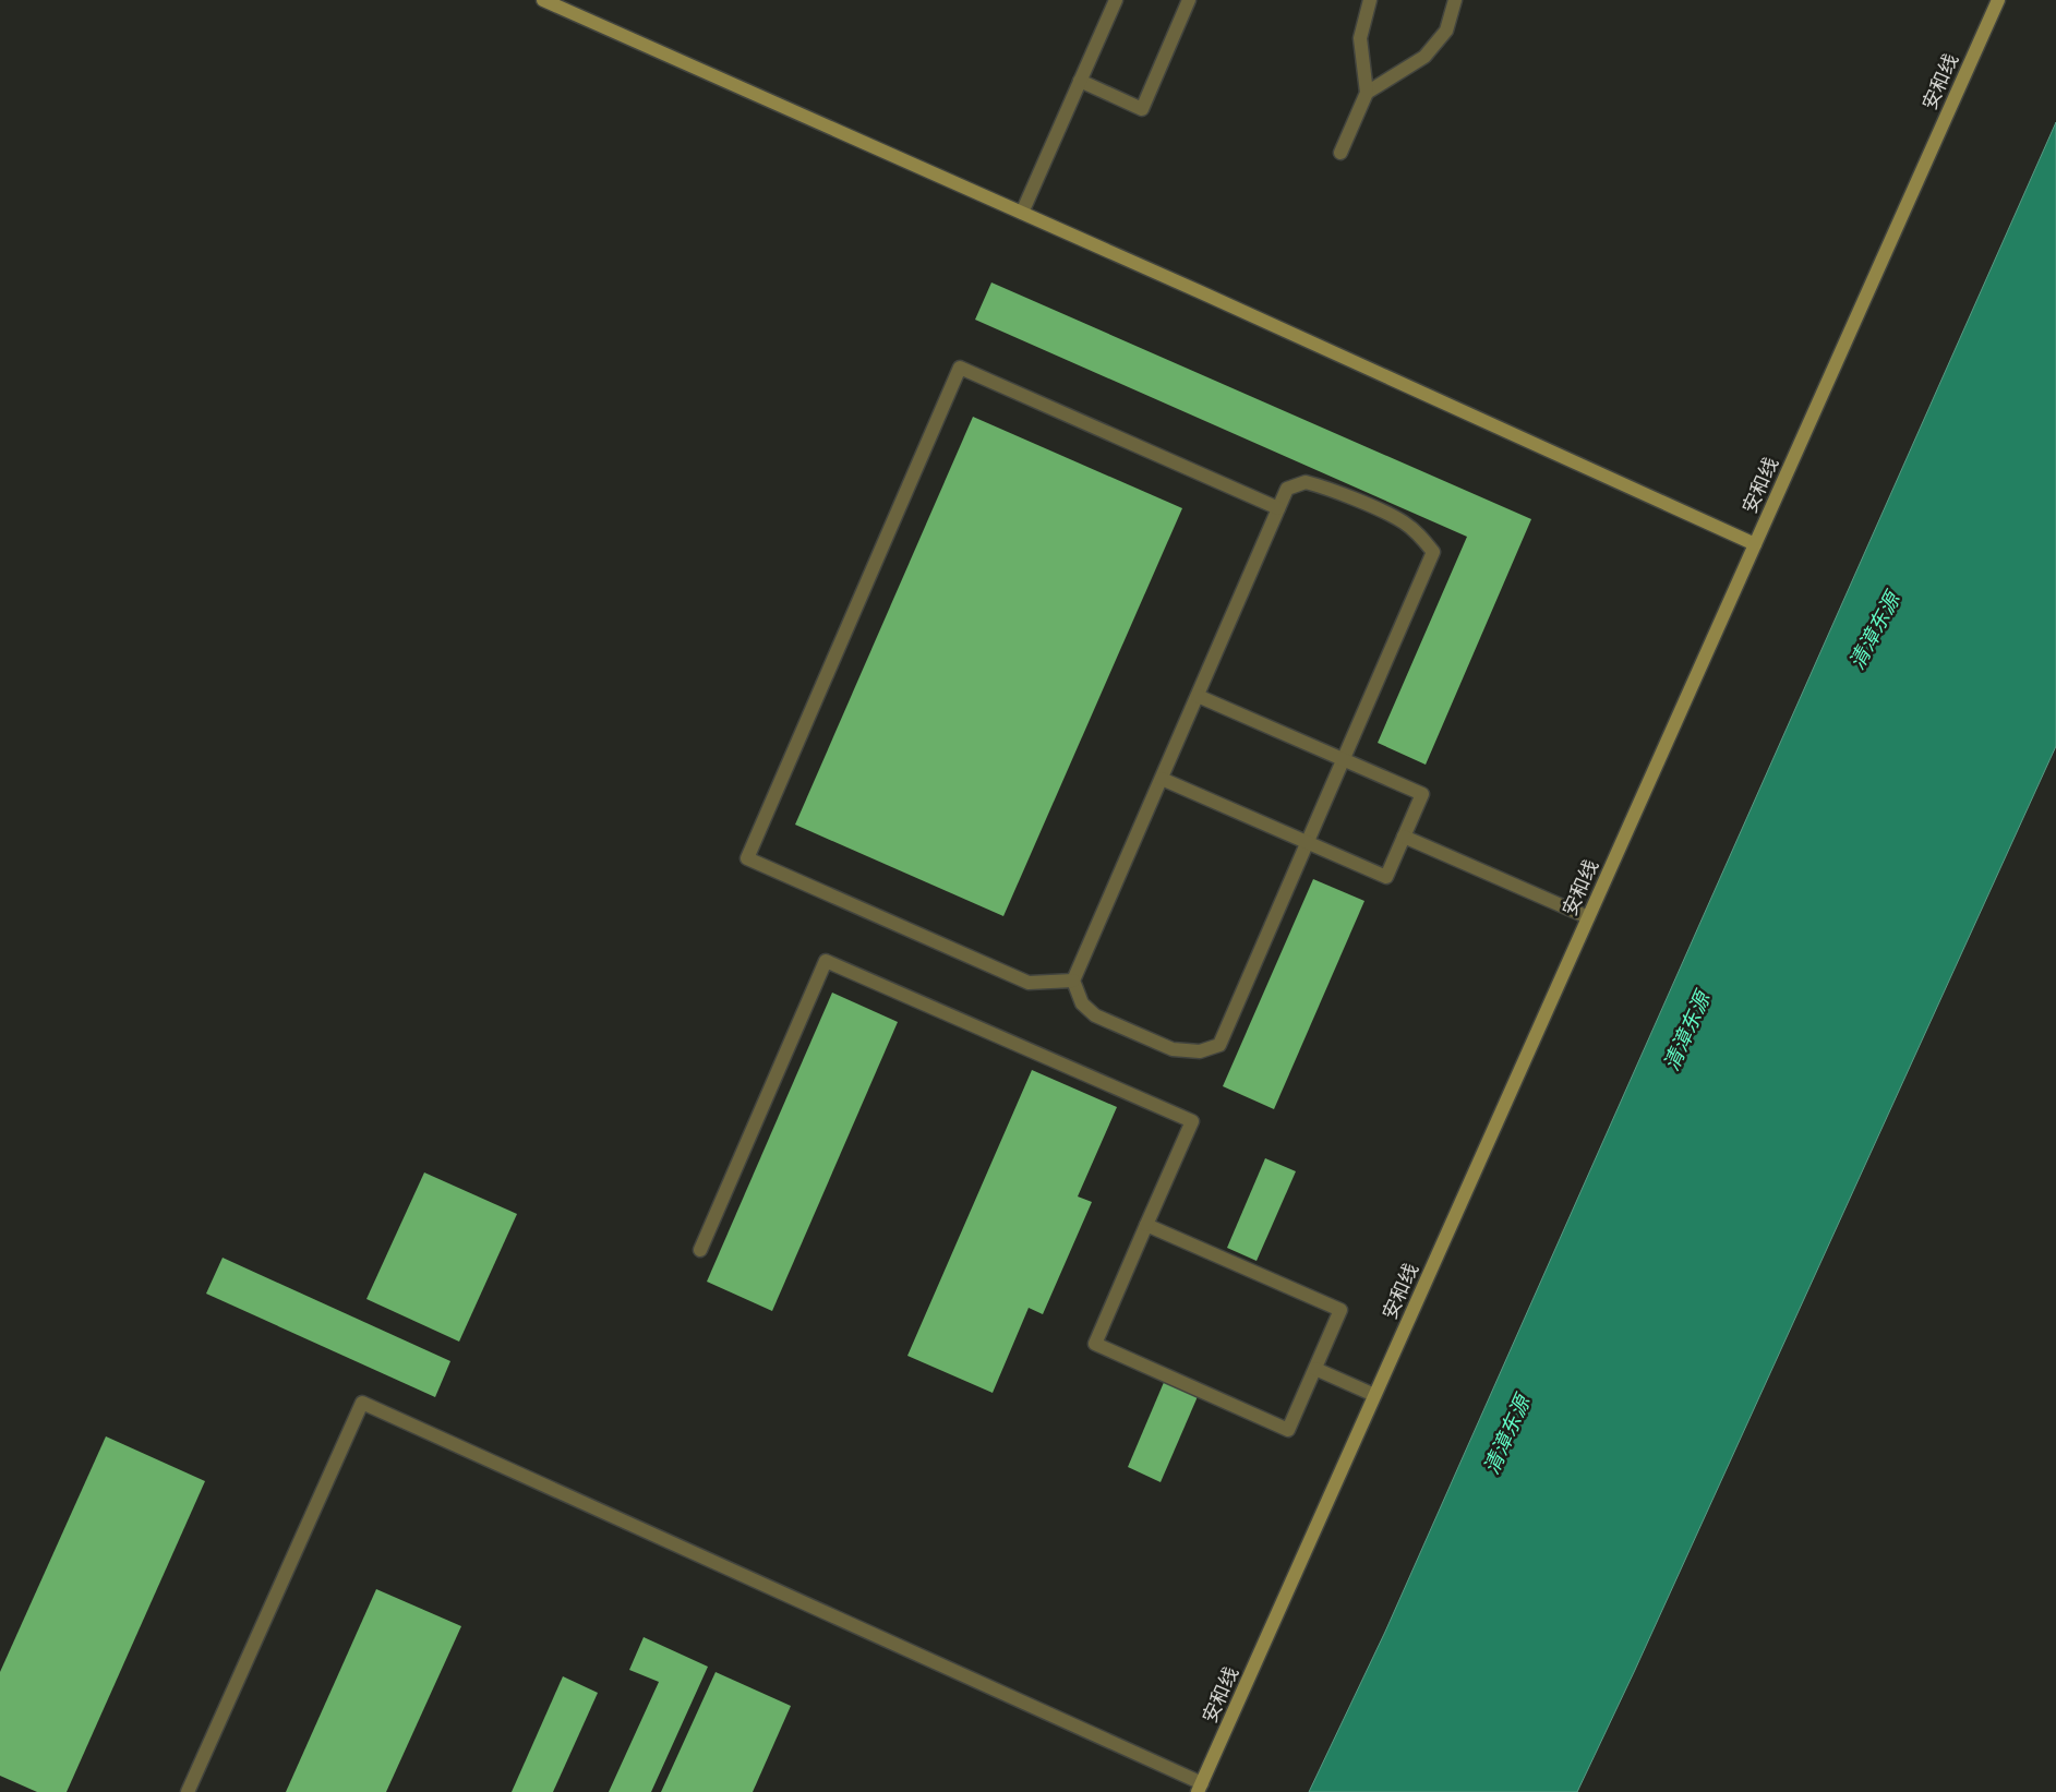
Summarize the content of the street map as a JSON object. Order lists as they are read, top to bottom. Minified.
{"streets":{"main road":["安和线"]},"water":["清漳东源"]}
